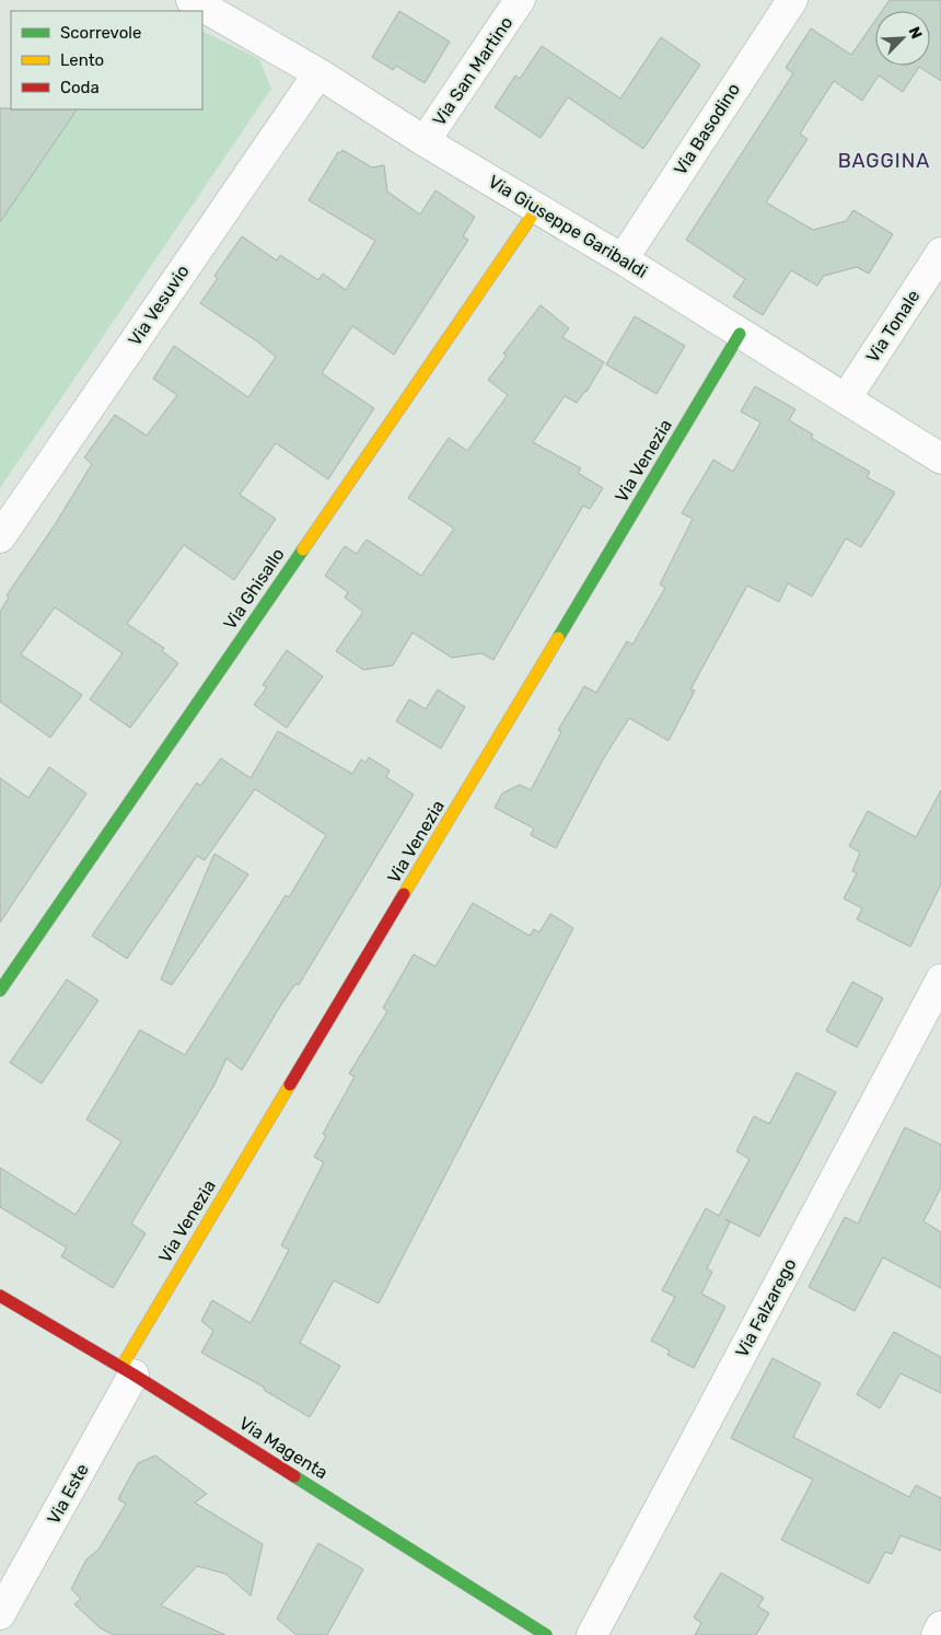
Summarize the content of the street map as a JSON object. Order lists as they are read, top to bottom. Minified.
{"streets":{"street":["Via San Martino","Via Basodino","Via Giuseppe Garibaldi","Via Vesuvio","Via Tonale","Via Venezia","Via Ghisallo","Via Falzarego","Via Magenta","Via Este"]},"crossings":[["Via San Martino","Via Giuseppe Garibaldi"],["Via Basodino","Via Giuseppe Garibaldi"],["Via Giuseppe Garibaldi","Via Vesuvio"],["Via Giuseppe Garibaldi","Via Tonale"],["Via Giuseppe Garibaldi","Via Venezia"],["Via Giuseppe Garibaldi","Via Ghisallo"],["Via Venezia","Via Magenta"],["Via Venezia","Via Este"],["Via Magenta","Via Este"]],"districts":["BAGGINA"],"legend":["Scorrevole","Lento","Coda"],"north":"top right"}
